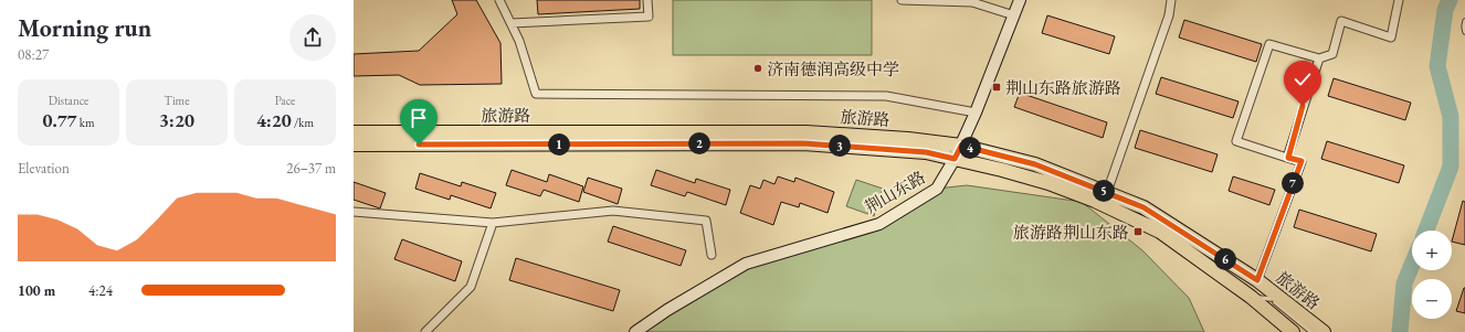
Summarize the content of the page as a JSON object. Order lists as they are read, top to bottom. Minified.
{"streets":{"main road":["旅游路"],"street":["荆山东路"]},"crossings":[["旅游路","荆山东路"]],"places":{"other":["济南德润高级中学"],"transit":["荆山东路旅游路","旅游路荆山东路"]},"page":{"heading":["Morning run","08:27"],"stats":[["Distance","0.77 km"],["Time","3:20"],["Pace","4:20 /km"]],"pins":["2","1","3","4","7","5","6"],"chart":["Elevation","26–37 m"],"map_buttons":["+","−"],"list":[{"name":"100 m","note":"4:24"}]}}
